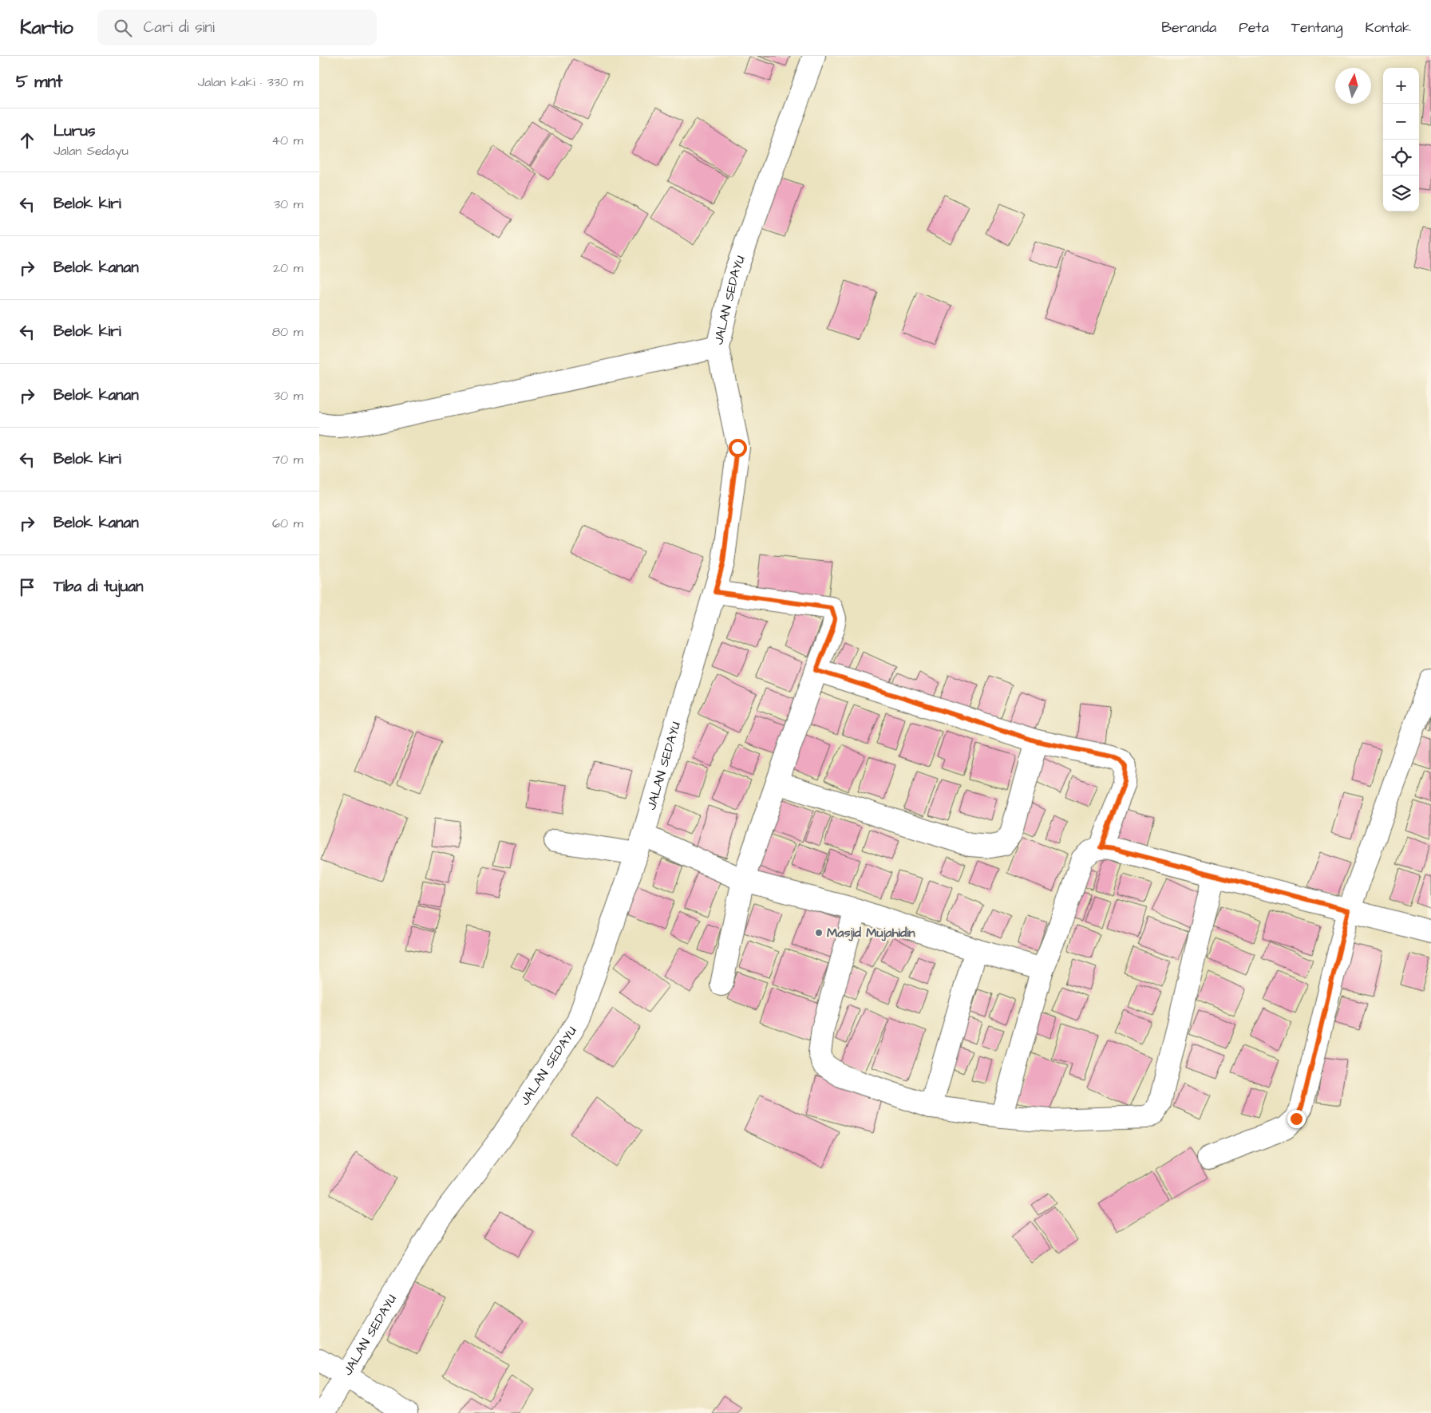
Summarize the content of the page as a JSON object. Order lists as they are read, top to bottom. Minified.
{"streets":{"street":["JALAN SEDAYU"]},"places":["Masjid Mujahidin"],"north":"top","page":{"header":"Kartio","search":"Cari di sini","nav":["Beranda","Peta","Tentang","Kontak"],"heading":["5 mnt","Jalan kaki · 330 m"],"map_buttons":["+","−"],"list":[["Lurus","Jalan Sedayu","40 m"],["Belok kiri","30 m"],["Belok kanan","20 m"],["Belok kiri","80 m"],["Belok kanan","30 m"],["Belok kiri","70 m"],["Belok kanan","60 m"],"Tiba di tujuan"]}}
